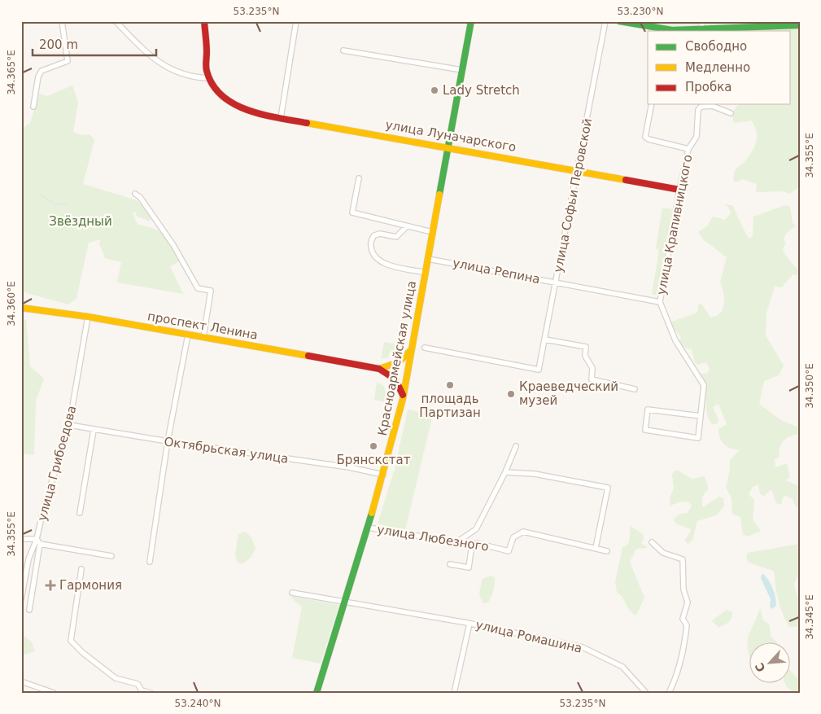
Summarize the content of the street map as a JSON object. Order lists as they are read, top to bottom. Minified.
{"streets":{"main road":["улица Луначарского","проспект Ленина","Красноармейская улица"],"street":["улица Софьи Перовской","улица Крапивницкого","улица Репина","Октябрьская улица","улица Грибоедова","улица Любезного","улица Ромашина"]},"crossings":[["улица Луначарского","улица Софьи Перовской"],["улица Луначарского","улица Крапивницкого"],["улица Луначарского","Красноармейская улица"],["улица Софьи Перовской","улица Репина"],["улица Крапивницкого","улица Репина"],["улица Репина","Красноармейская улица"],["проспект Ленина","улица Грибоедова"],["Красноармейская улица","Октябрьская улица"],["Красноармейская улица","улица Любезного"],["Красноармейская улица","улица Ромашина"],["Октябрьская улица","улица Грибоедова"]],"parks":["Звёздный"],"places":{"other":["Lady Stretch","площадь Партизан","Краеведческий музей","Брянскстат"],"health":["Гармония"]},"legend":["Свободно","Медленно","Пробка"],"scale_bar":"200 m","north":"bottom left","coordinates":["53.235°N","53.230°N","34.365°E","34.355°E","34.360°E","34.350°E","34.345°E","53.240°N"]}
